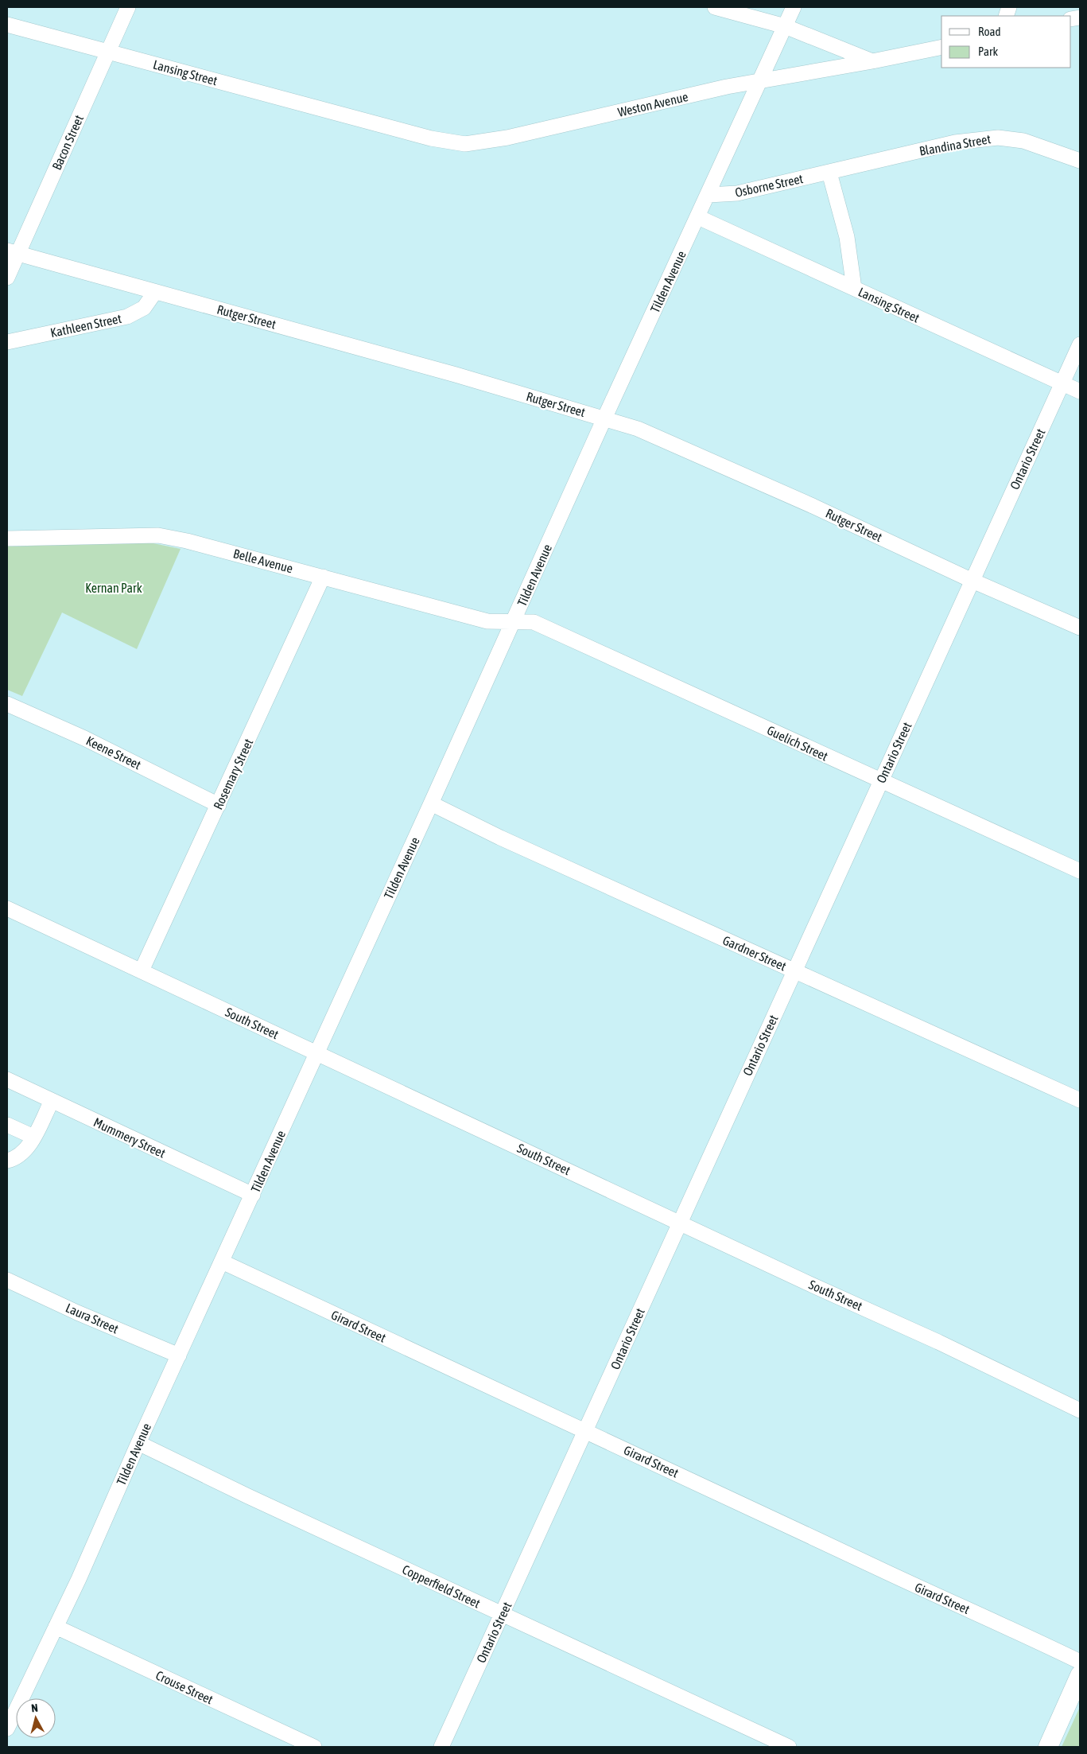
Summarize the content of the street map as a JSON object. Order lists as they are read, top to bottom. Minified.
{"streets":{"street":["Lansing Street","Weston Avenue","Bacon Street","Blandina Street","Osborne Street","Tilden Avenue","Rutger Street","Kathleen Street","Ontario Street","Belle Avenue","Guelich Street","Keene Street","Rosemary Street","Gardner Street","South Street","Mummery Street","Laura Street","Girard Street","Copperfield Street","Crouse Street"]},"crossings":[["Lansing Street","Weston Avenue"],["Lansing Street","Bacon Street"],["Lansing Street","Tilden Avenue"],["Lansing Street","Ontario Street"],["Weston Avenue","Tilden Avenue"],["Bacon Street","Rutger Street"],["Blandina Street","Osborne Street"],["Osborne Street","Tilden Avenue"],["Tilden Avenue","Rutger Street"],["Tilden Avenue","Belle Avenue"],["Tilden Avenue","Guelich Street"],["Tilden Avenue","Gardner Street"],["Tilden Avenue","South Street"],["Tilden Avenue","Mummery Street"],["Tilden Avenue","Laura Street"],["Tilden Avenue","Girard Street"],["Tilden Avenue","Copperfield Street"],["Tilden Avenue","Crouse Street"],["Rutger Street","Kathleen Street"],["Rutger Street","Ontario Street"],["Ontario Street","Guelich Street"],["Ontario Street","Gardner Street"],["Ontario Street","South Street"],["Ontario Street","Girard Street"],["Ontario Street","Copperfield Street"],["Belle Avenue","Guelich Street"],["Belle Avenue","Rosemary Street"],["Keene Street","Rosemary Street"],["Rosemary Street","South Street"]],"parks":["Kernan Park"],"legend":["Road","Park"],"north":"top"}
